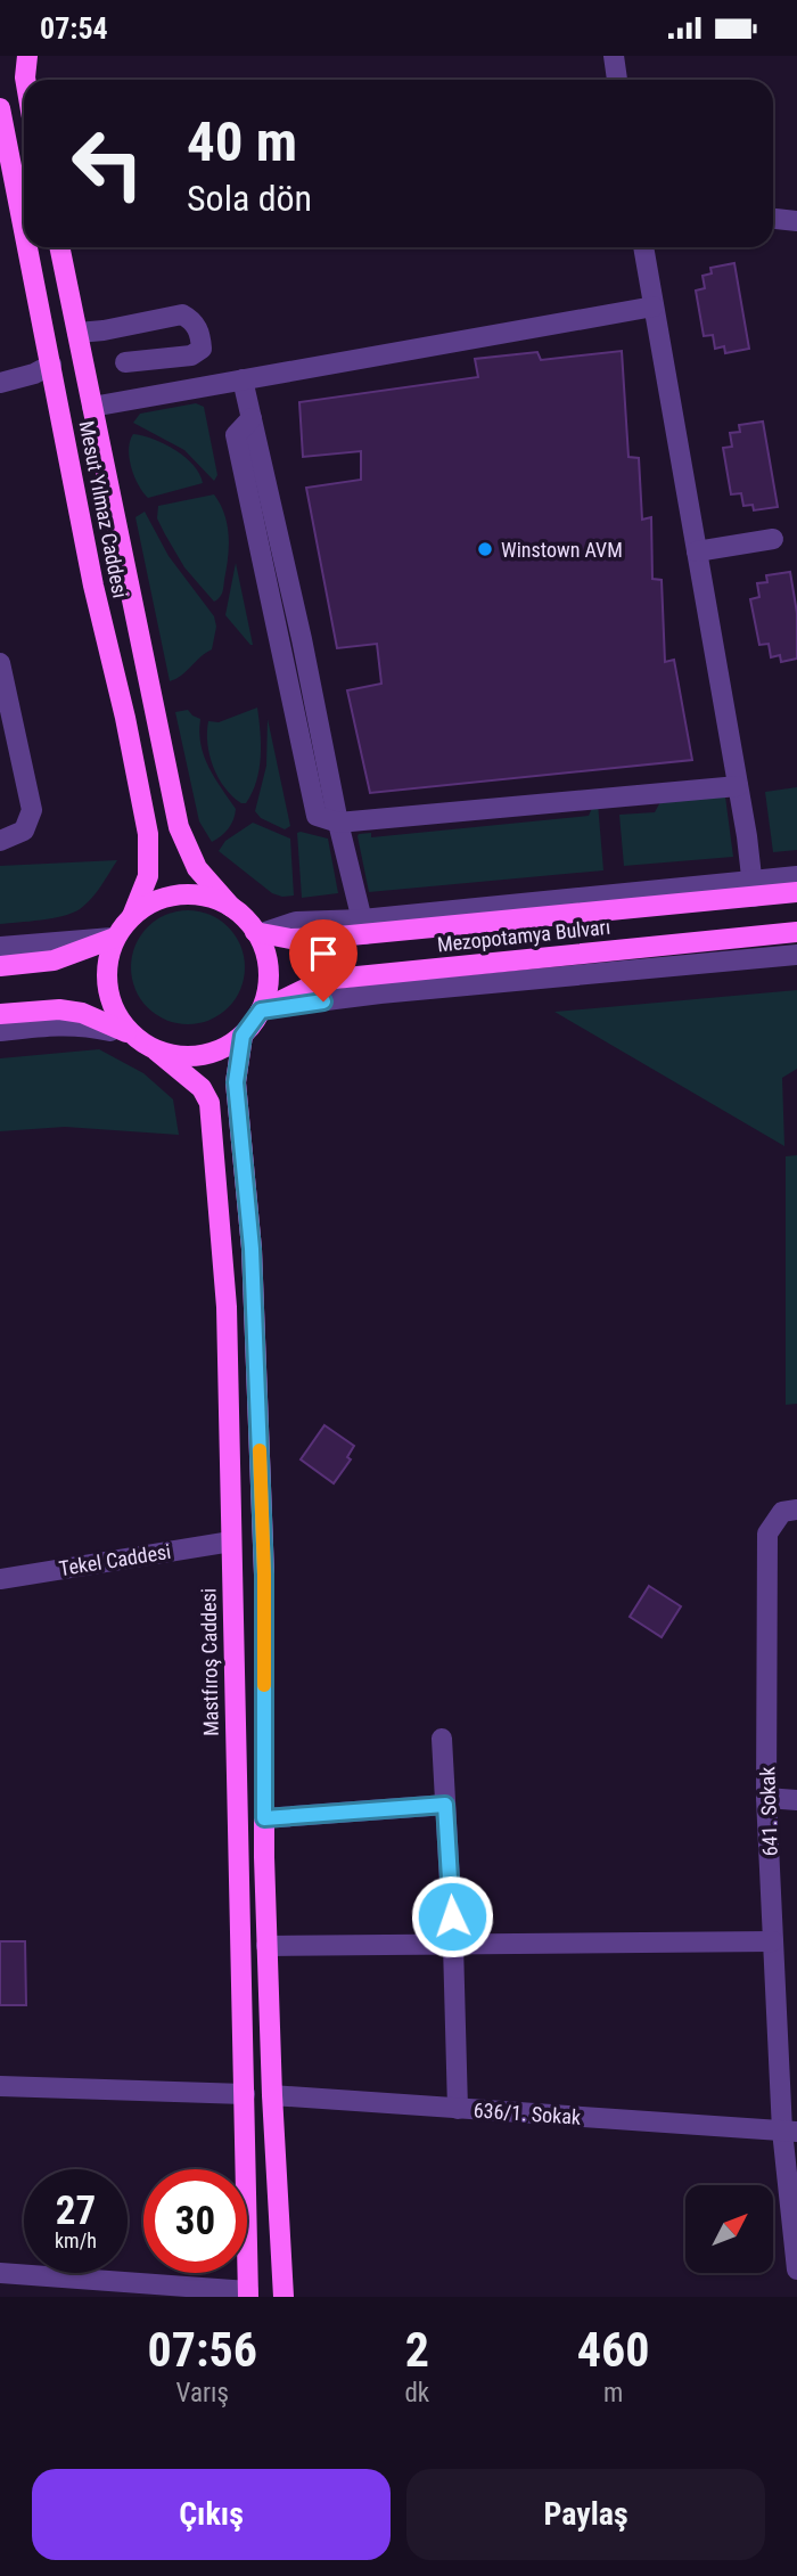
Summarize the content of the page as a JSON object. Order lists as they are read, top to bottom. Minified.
{"streets":{"main road":["Mesut Yılmaz Caddesi","Mezopotamya Bulvarı","Mastfıroş Caddesi"],"street":["Tekel Caddesi","641. Sokak","636/1. Sokak"]},"crossings":[["Mesut Yılmaz Caddesi","Mezopotamya Bulvarı"],["Mesut Yılmaz Caddesi","Mastfıroş Caddesi"],["Mezopotamya Bulvarı","Mastfıroş Caddesi"],["Tekel Caddesi","Mastfıroş Caddesi"],["641. Sokak","636/1. Sokak"]],"places":["Winstown AVM"],"north":"top right","page":{"status":"07:54","turn":["40 m","Sola dön"],"speed":"27 km/h","limit":"30","eta":["07:56","Varış","2","dk","460","m"],"buttons":["Çıkış","Paylaş"]}}
